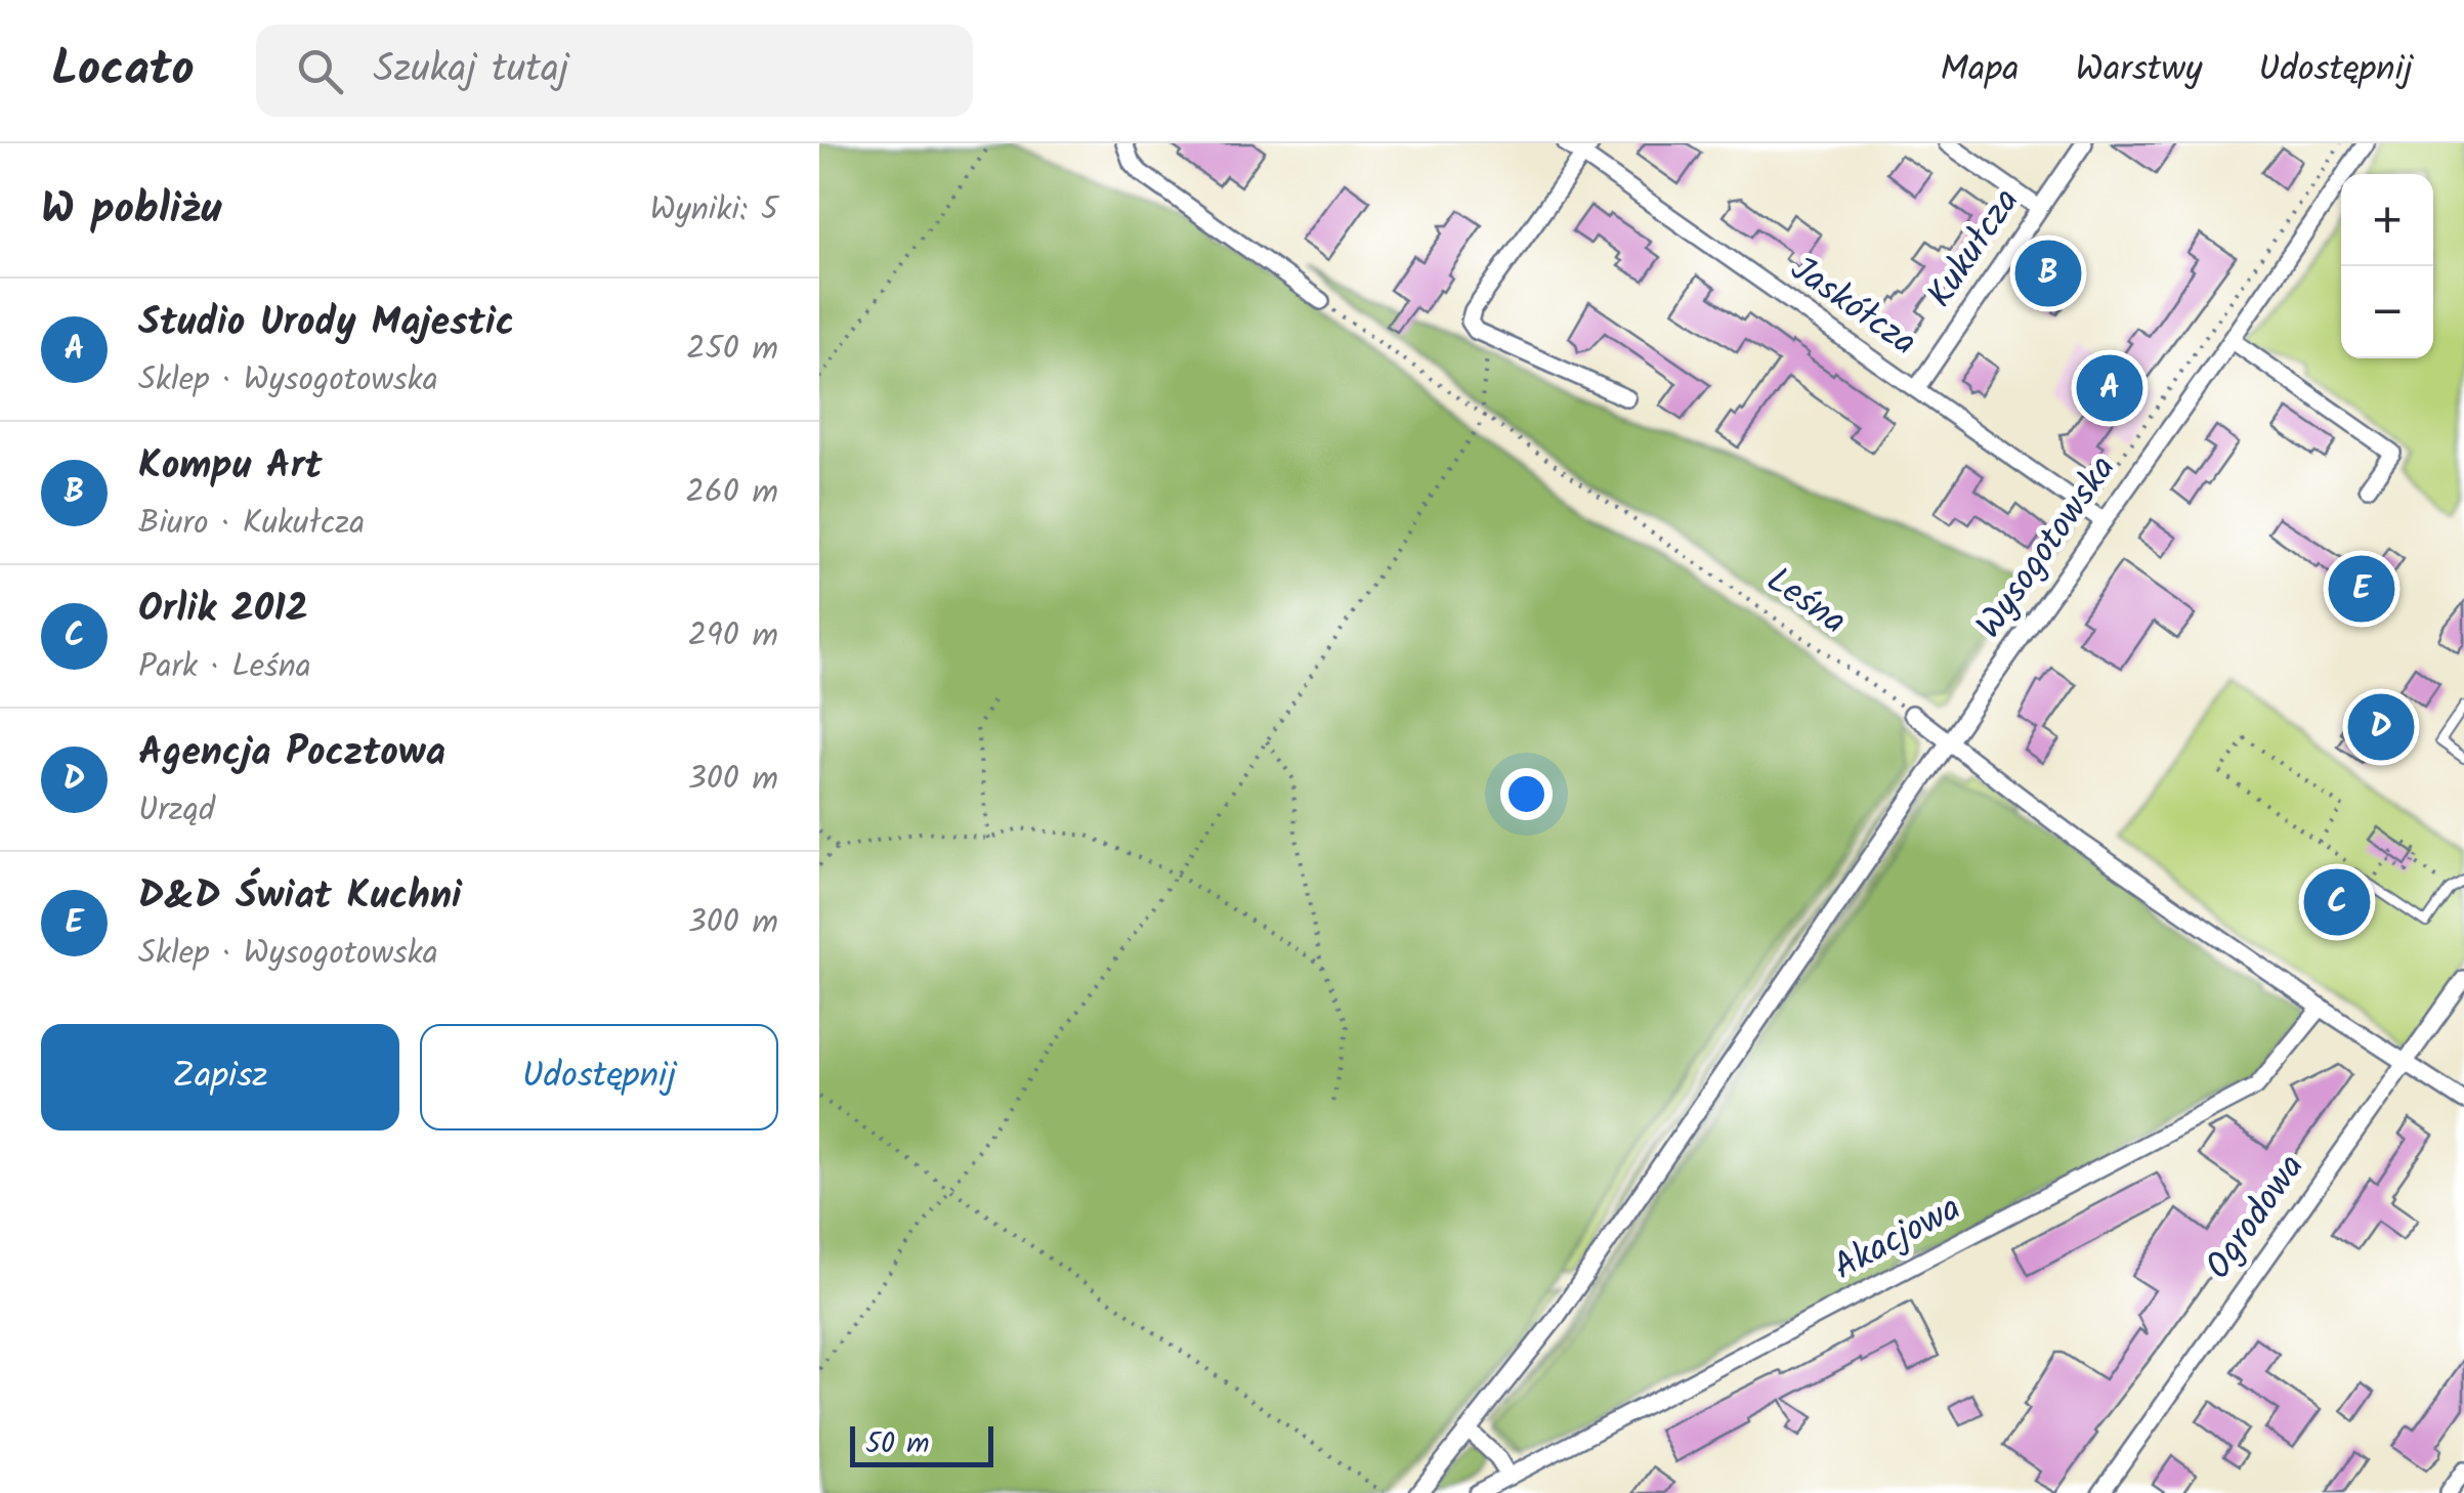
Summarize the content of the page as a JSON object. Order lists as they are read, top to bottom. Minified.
{"streets":{"street":["Kukułcza","Jaskółcza","Wysogotowska","Ogrodowa","Akacjowa"],"path":["Leśna"]},"crossings":[["Kukułcza","Jaskółcza"],["Jaskółcza","Wysogotowska"]],"scale_bar":"50 m","page":{"header":"Locato","search":"Szukaj tutaj","nav":["Mapa","Warstwy","Udostępnij"],"heading":["W pobliżu","Wyniki: 5"],"map_buttons":["+","−"],"pins":["B","A","E","D","C"],"list":[{"mark":"A","name":"Studio Urody Majestic","note":"Sklep · Wysogotowska","value":"250 m"},{"mark":"B","name":"Kompu Art","note":"Biuro · Kukułcza","value":"260 m"},{"mark":"C","name":"Orlik 2012","note":"Park · Leśna","value":"290 m"},{"mark":"D","name":"Agencja Pocztowa","note":"Urząd","value":"300 m"},{"mark":"E","name":"D&D Świat Kuchni","note":"Sklep · Wysogotowska","value":"300 m"}],"buttons":["Zapisz","Udostępnij"],"scale":"50 m"}}
